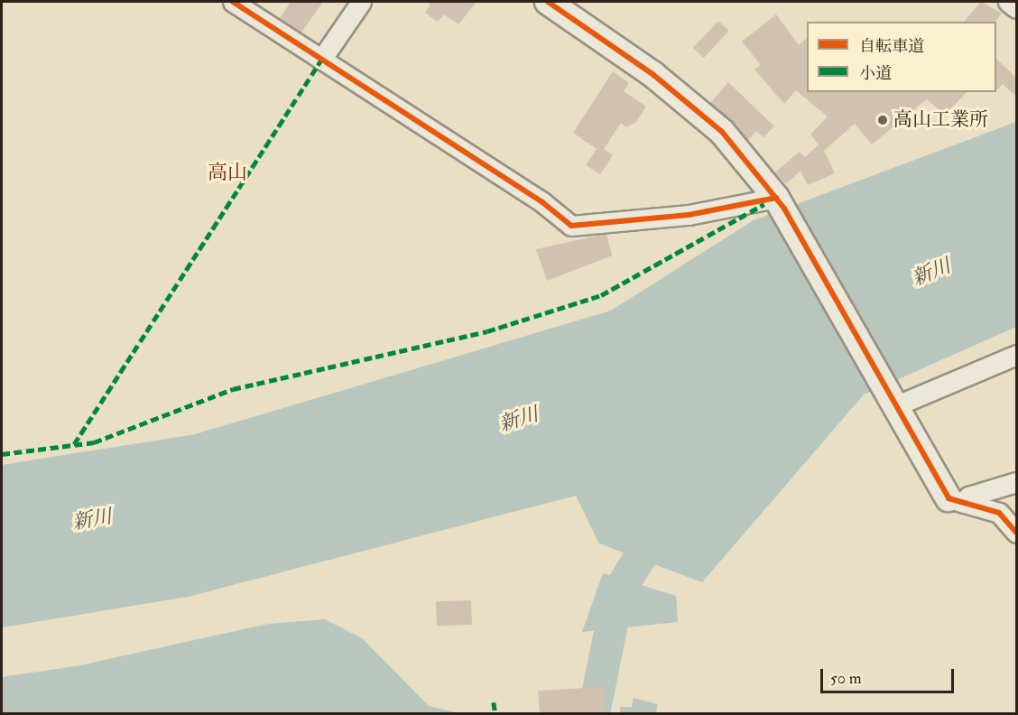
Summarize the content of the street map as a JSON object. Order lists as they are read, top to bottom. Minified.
{"districts":["高山"],"water":["新川"],"places":["高山工業所"],"legend":["自転車道","小道"],"scale_bar":"50 m"}
